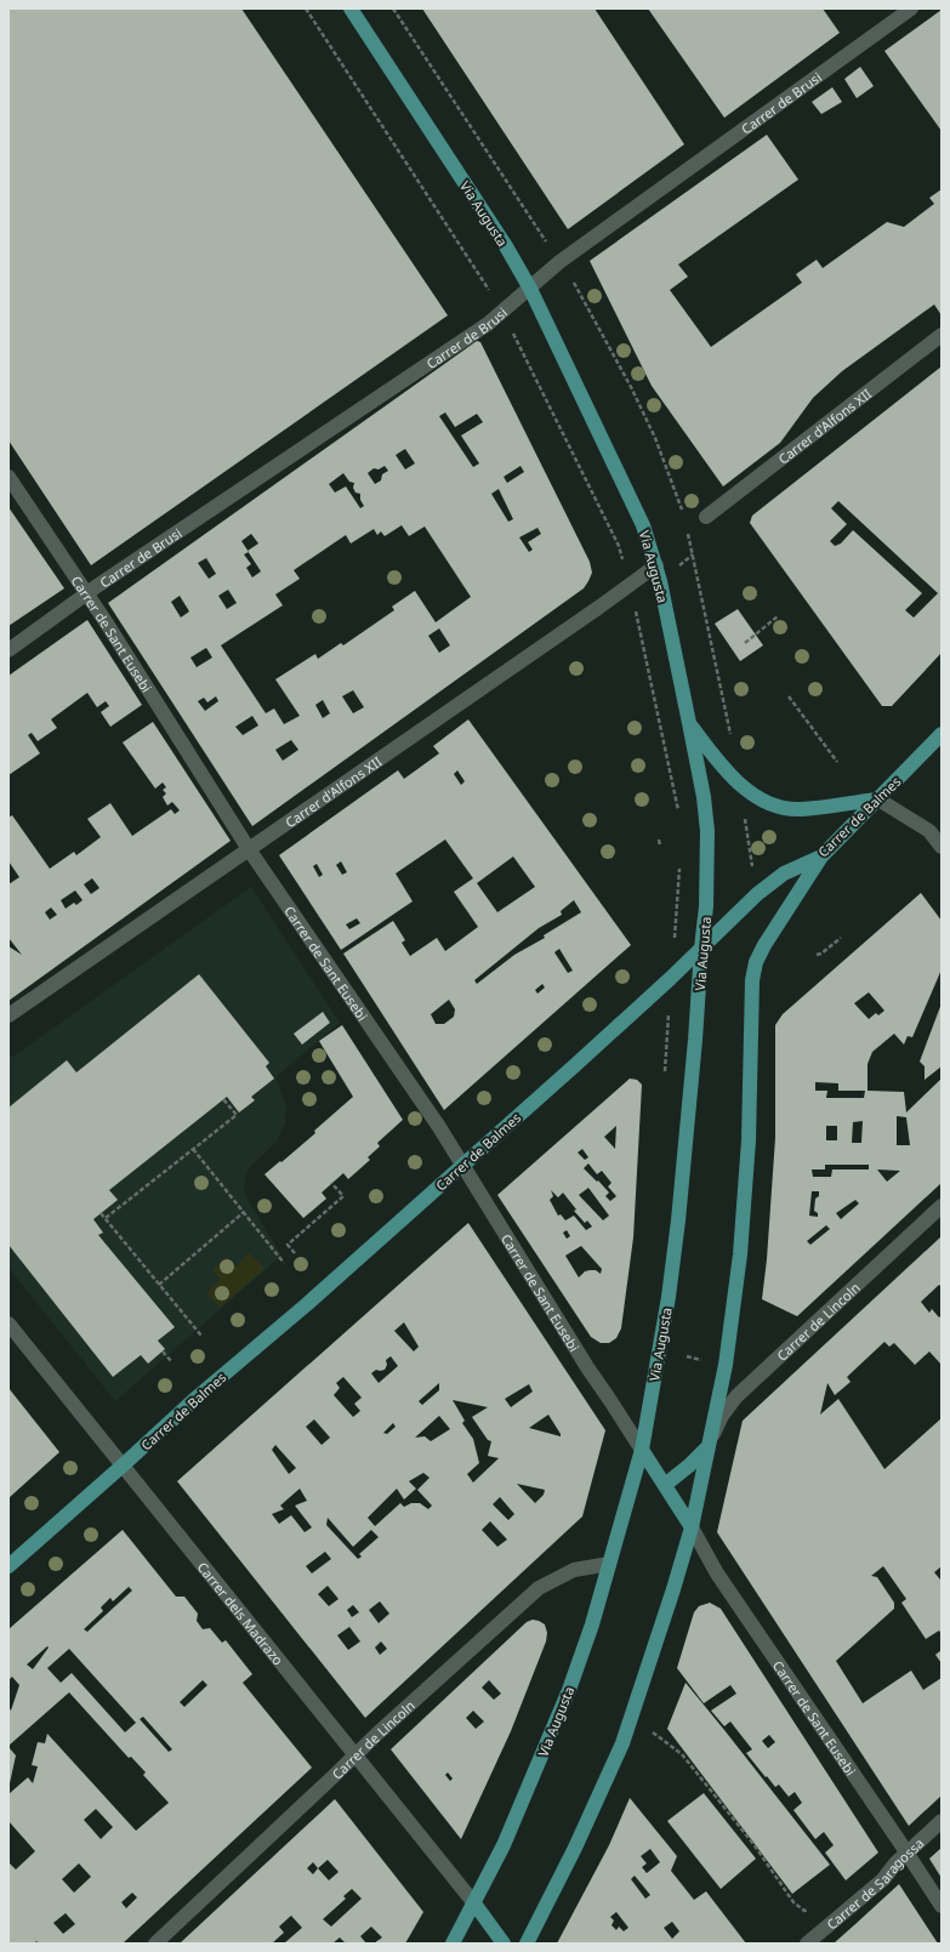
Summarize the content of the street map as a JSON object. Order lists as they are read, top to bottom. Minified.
{"streets":{"main road":["Via Augusta","Carrer de Balmes"],"street":["Carrer de Brusi","Carrer d'Alfons XII","Carrer de Sant Eusebi","Carrer de Lincoln","Carrer dels Madrazo","Carrer de Saragossa"]},"crossings":[["Carrer de Brusi","Via Augusta"],["Carrer de Brusi","Carrer de Sant Eusebi"],["Via Augusta","Carrer d'Alfons XII"],["Via Augusta","Carrer de Sant Eusebi"],["Via Augusta","Carrer de Balmes"],["Via Augusta","Carrer de Lincoln"],["Via Augusta","Carrer dels Madrazo"],["Carrer d'Alfons XII","Carrer de Sant Eusebi"],["Carrer de Sant Eusebi","Carrer de Balmes"],["Carrer de Sant Eusebi","Carrer de Saragossa"],["Carrer de Balmes","Carrer dels Madrazo"],["Carrer de Lincoln","Carrer dels Madrazo"]]}
